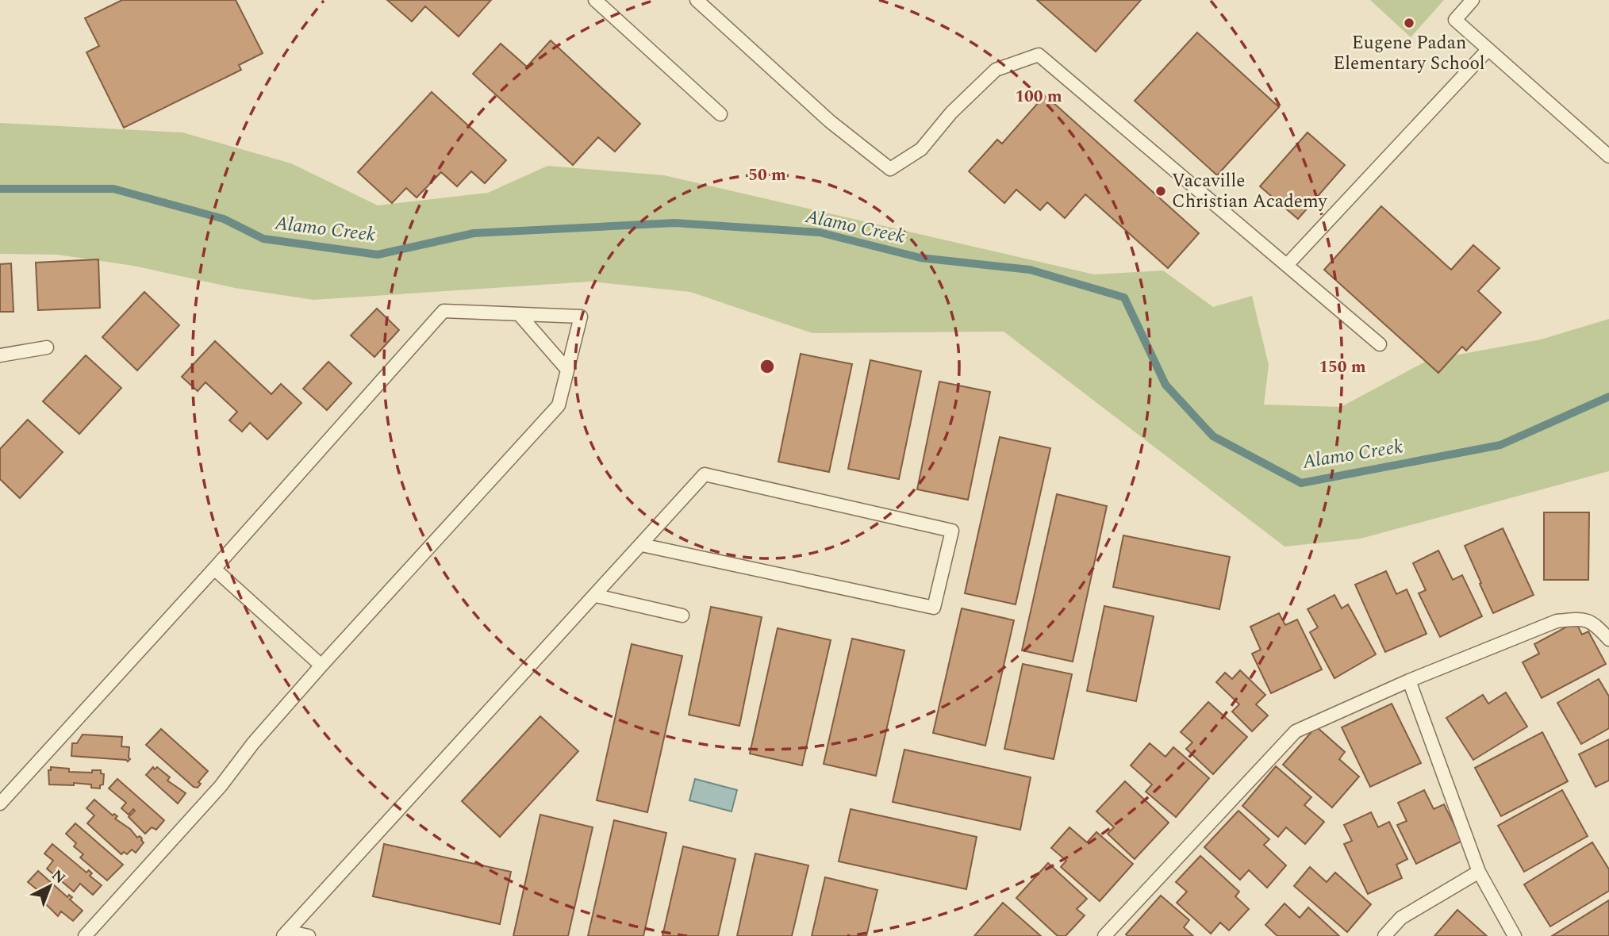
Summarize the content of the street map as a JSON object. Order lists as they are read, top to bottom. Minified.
{"water":["Alamo Creek"],"places":["Eugene Padan Elementary School","Vacaville Christian Academy"],"north":"top right","rings":["100 m","50 m","150 m"]}
